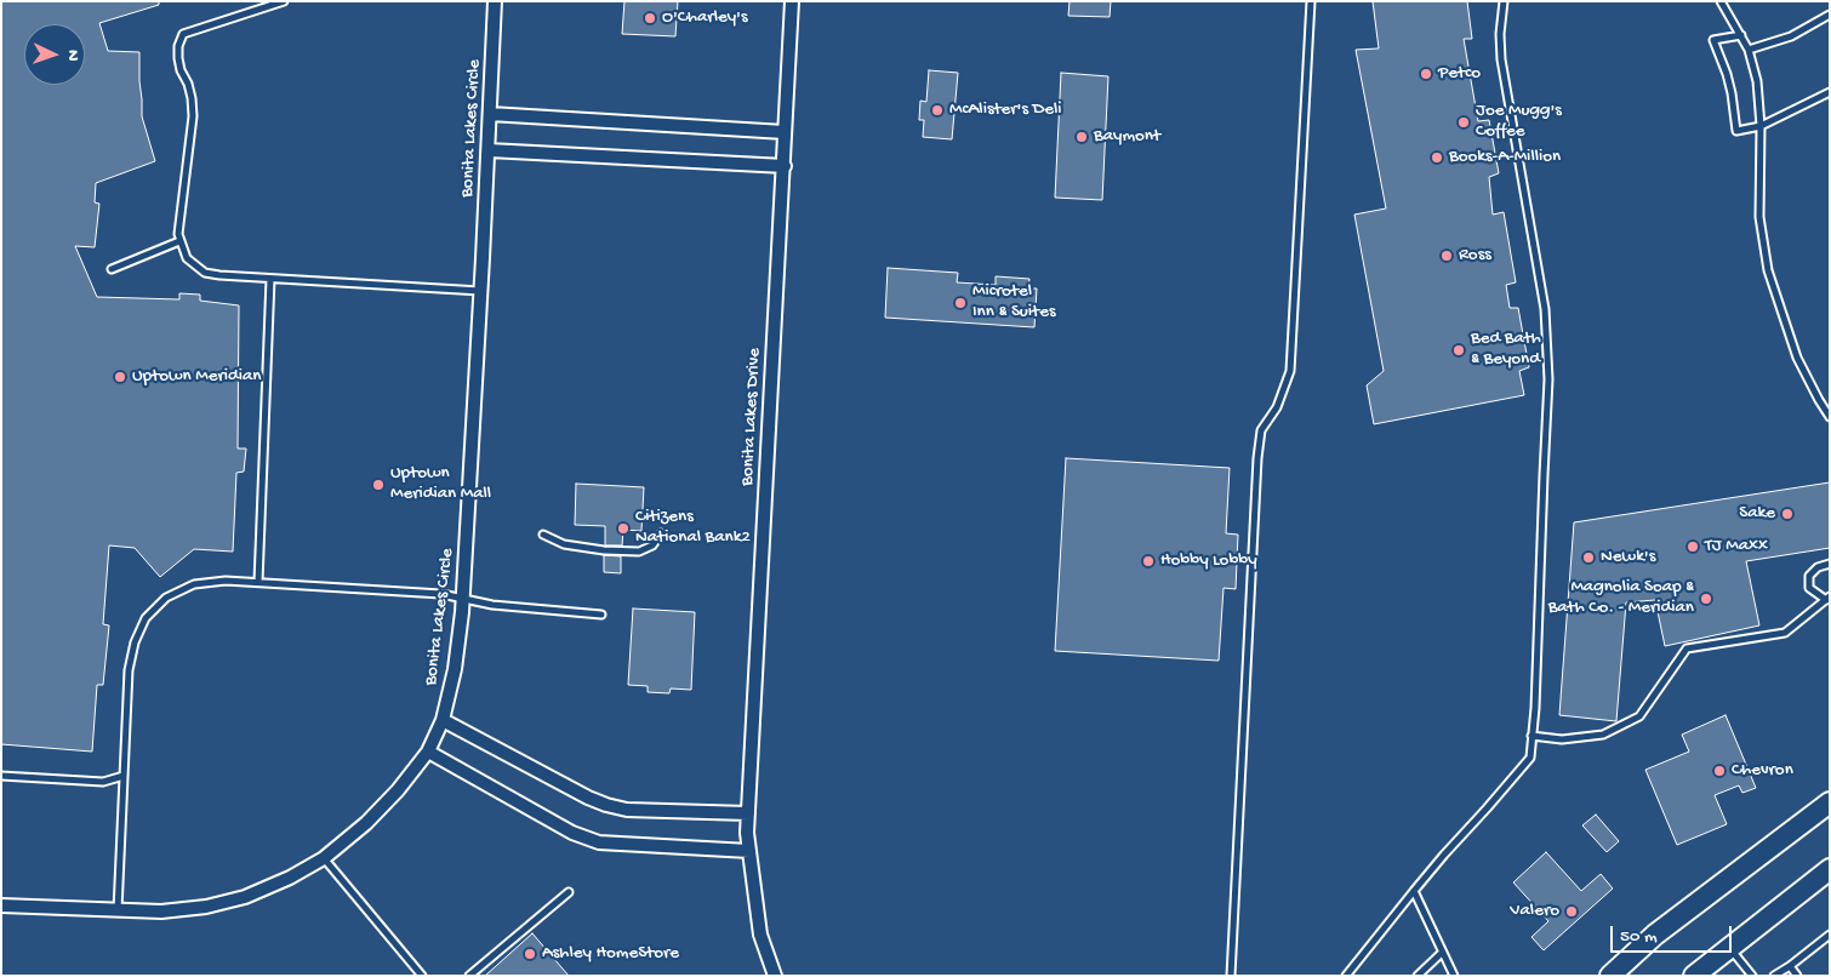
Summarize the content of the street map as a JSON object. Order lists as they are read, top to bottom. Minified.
{"streets":{"street":["Bonita Lakes Circle","Bonita Lakes Drive"]},"places":["O'Charley's","Petco","McAlister's Deli","Joe Mugg's Coffee","Baymont","Books-A-Million","Ross","Microtel Inn & Suites","Bed Bath & Beyond","Uptown Meridian","Uptown Meridian Mall","Sake","Citizens National Bank2","TJ Maxx","Newk's","Hobby Lobby","Magnolia Soap & Bath Co. - Meridian","Chevron","Valero","Ashley HomeStore"],"scale_bar":"50 m","north":"right"}
